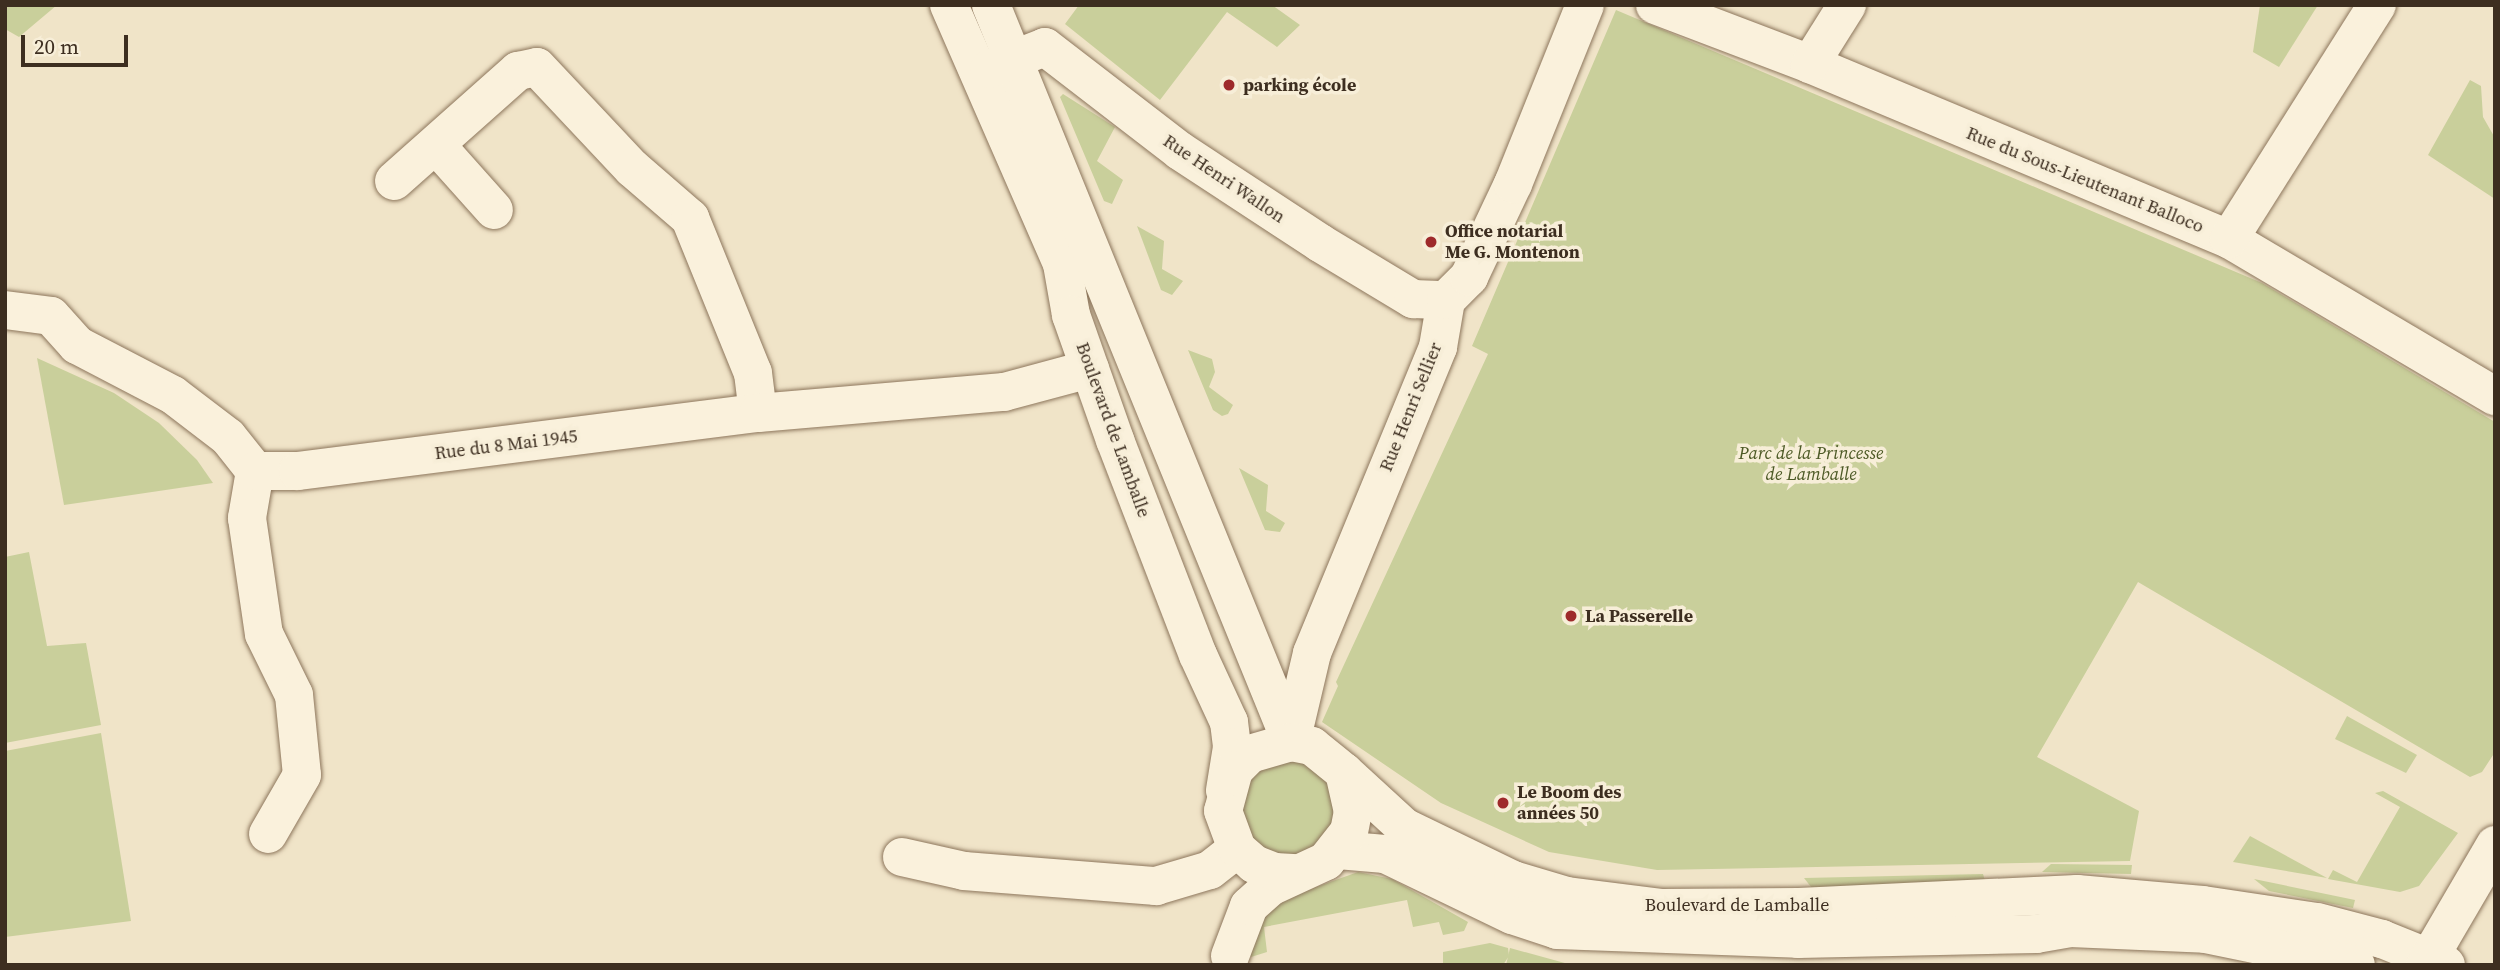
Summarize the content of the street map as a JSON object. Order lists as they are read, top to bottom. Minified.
{"streets":{"street":["Rue Henri Wallon","Rue du Sous-Lieutenant Balloco","Rue Henri Sellier","Boulevard de Lamballe","Rue du 8 Mai 1945"]},"crossings":[["Rue Henri Wallon","Rue Henri Sellier"],["Rue Henri Wallon","Boulevard de Lamballe"],["Rue Henri Sellier","Boulevard de Lamballe"],["Boulevard de Lamballe","Rue du 8 Mai 1945"]],"parks":["Parc de la Princesse de Lamballe"],"places":["parking école","Office notarial Me G. Montenon","La Passerelle","Le Boom des années 50"],"scale_bar":"20 m"}
